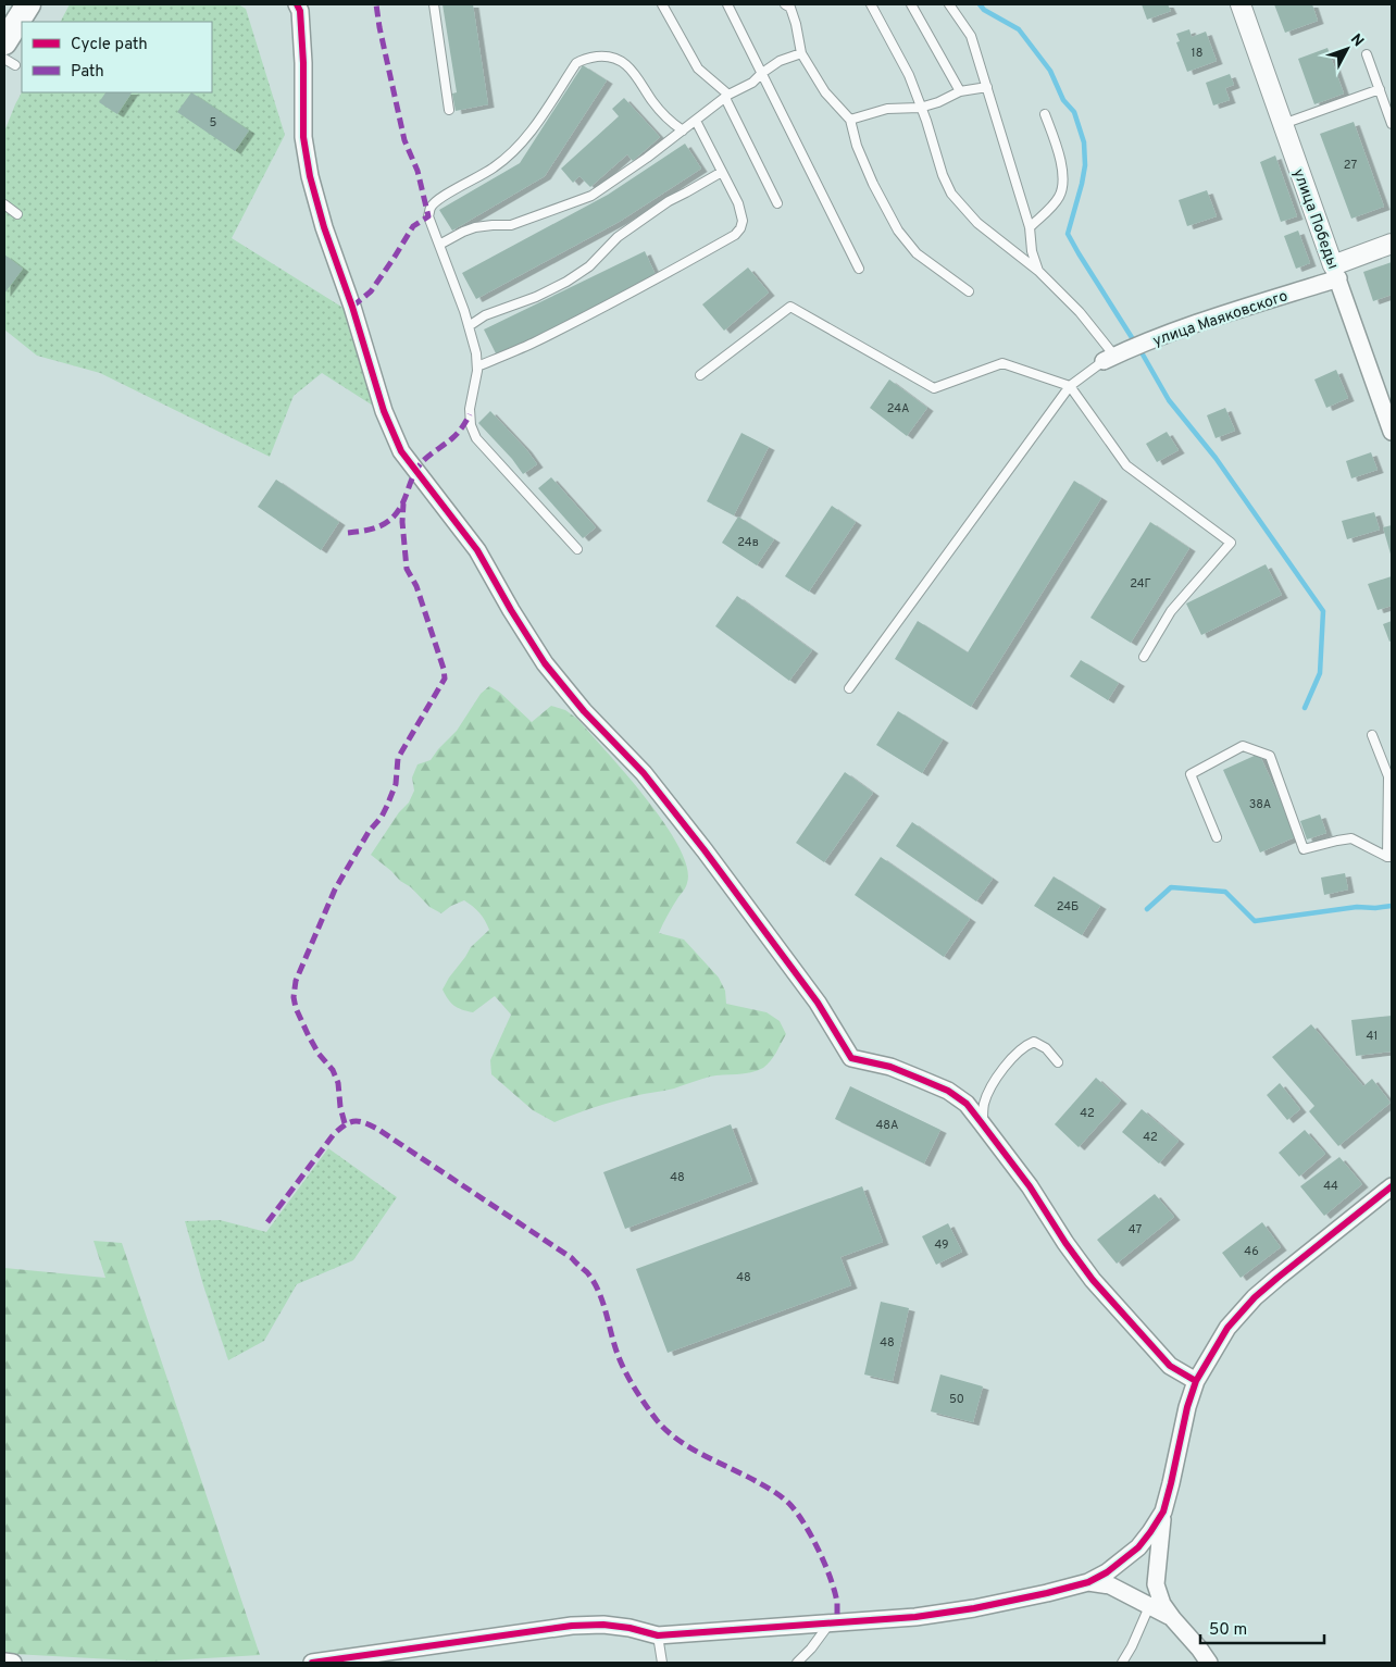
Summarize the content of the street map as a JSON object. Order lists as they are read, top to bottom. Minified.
{"streets":{"street":["улица Победы","улица Маяковского"]},"crossings":[["улица Победы","улица Маяковского"]],"house_numbers":["18","5","27","24А","24в","24Г","38А","24Б","41","42","48А","42","48","44","47","49","46","48","48","50"],"legend":["Cycle path","Path"],"scale_bar":"50 m","north":"top right"}
